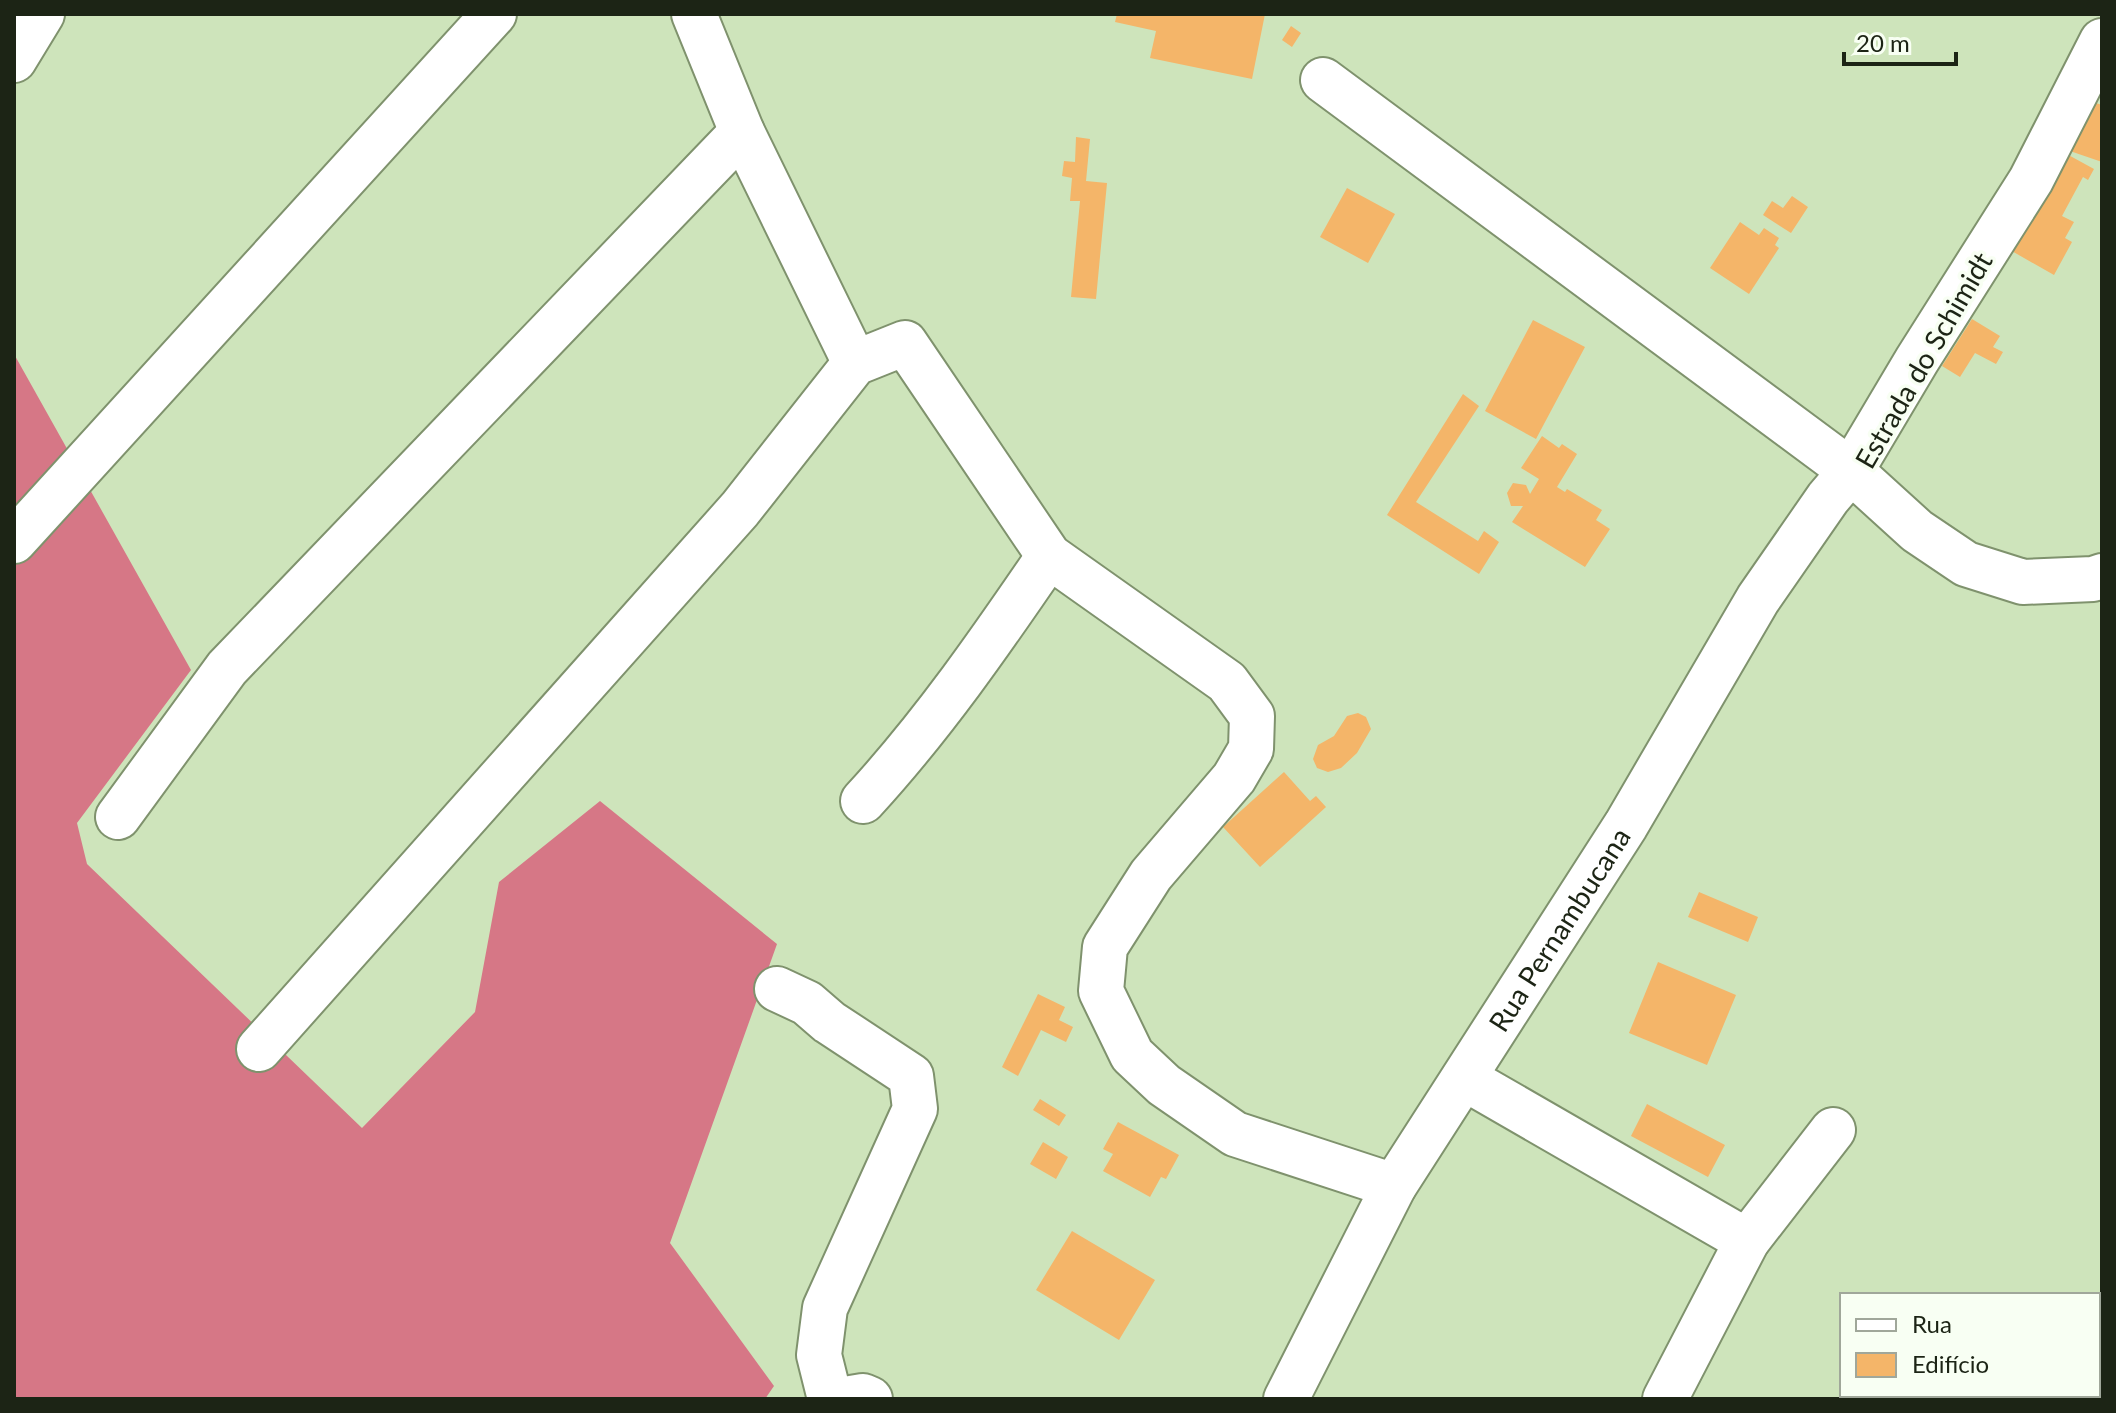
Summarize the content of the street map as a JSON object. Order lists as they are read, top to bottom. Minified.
{"streets":{"street":["Estrada do Schimidt","Rua Pernambucana"]},"crossings":[["Estrada do Schimidt","Rua Pernambucana"]],"legend":["Rua","Edifício"],"scale_bar":"20 m"}
